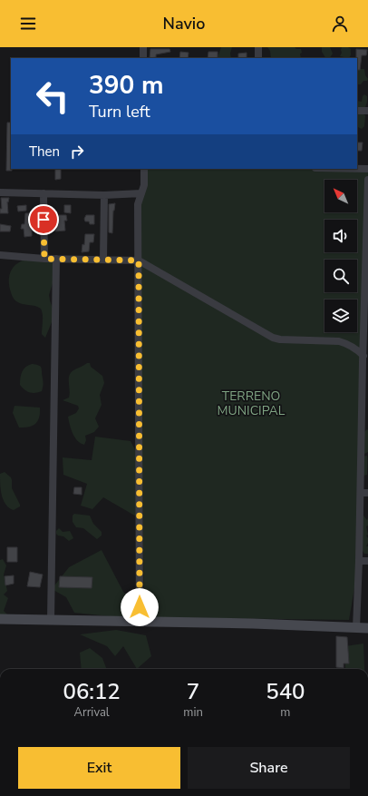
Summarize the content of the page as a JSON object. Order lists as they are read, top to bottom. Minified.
{"parks":["TERRENO MUNICIPAL"],"north":"top left","page":{"header":"Navio","turn":["390 m","Turn left"],"then":"Then","eta":["06:12","Arrival","7","min","540","m"],"buttons":["Exit","Share"]}}
